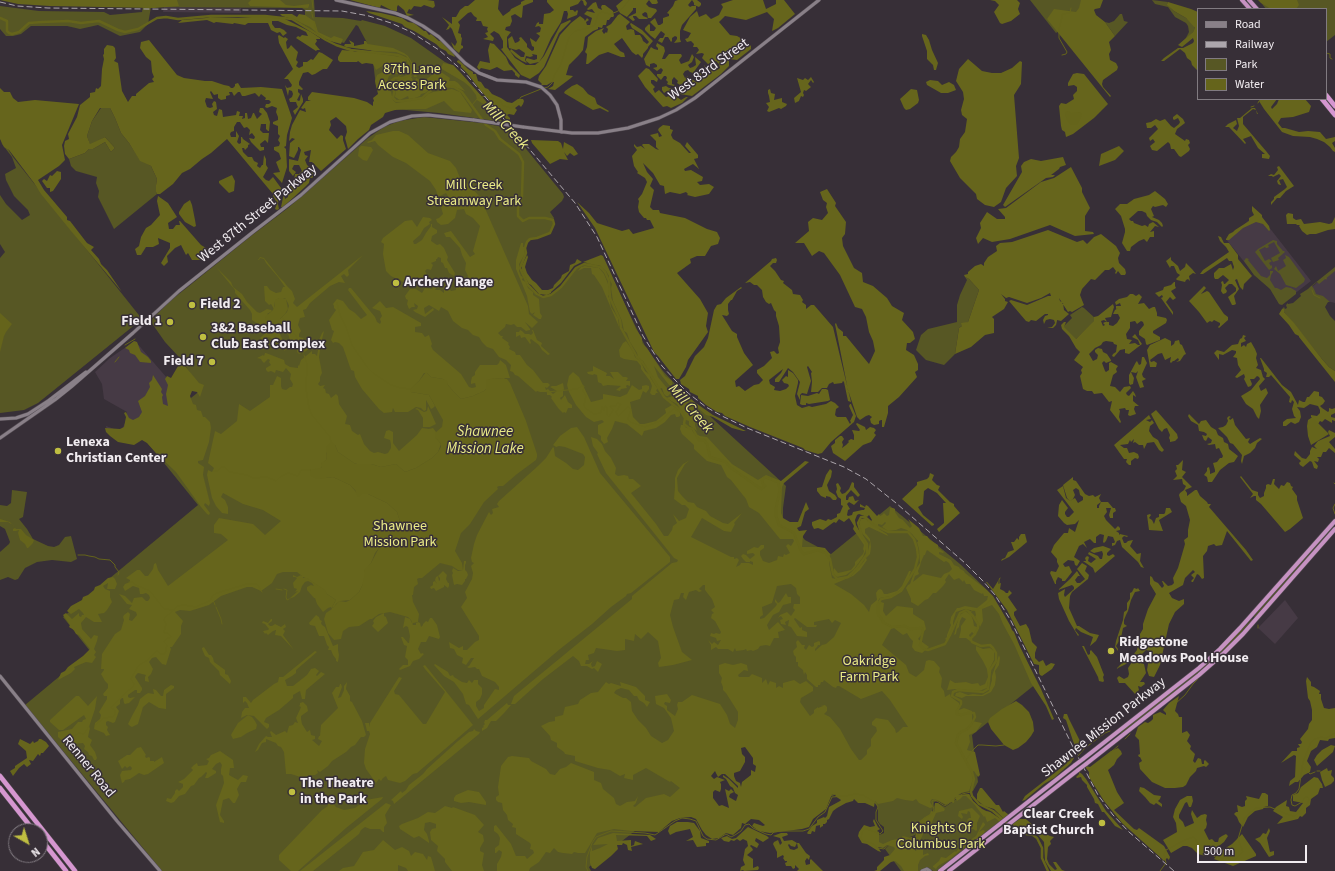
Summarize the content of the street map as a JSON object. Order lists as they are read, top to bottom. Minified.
{"streets":{"highway":["Shawnee Mission Parkway"],"main road":["West 83rd Street","West 87th Street Parkway","Renner Road"]},"crossings":[["West 83rd Street","West 87th Street Parkway"]],"water":["Mill Creek","Shawnee Mission Lake"],"parks":["87th Lane Access Park","Mill Creek Streamway Park","Shawnee Mission Park","Oakridge Farm Park","Knights Of Columbus Park"],"places":["Archery Range","Field 2","Field 1","3&2 Baseball Club East Complex","Field 7","Lenexa Christian Center","Ridgestone Meadows Pool House","The Theatre in the Park","Clear Creek Baptist Church"],"legend":["Road","Railway","Park","Water"],"scale_bar":"500 m","north":"bottom right"}
